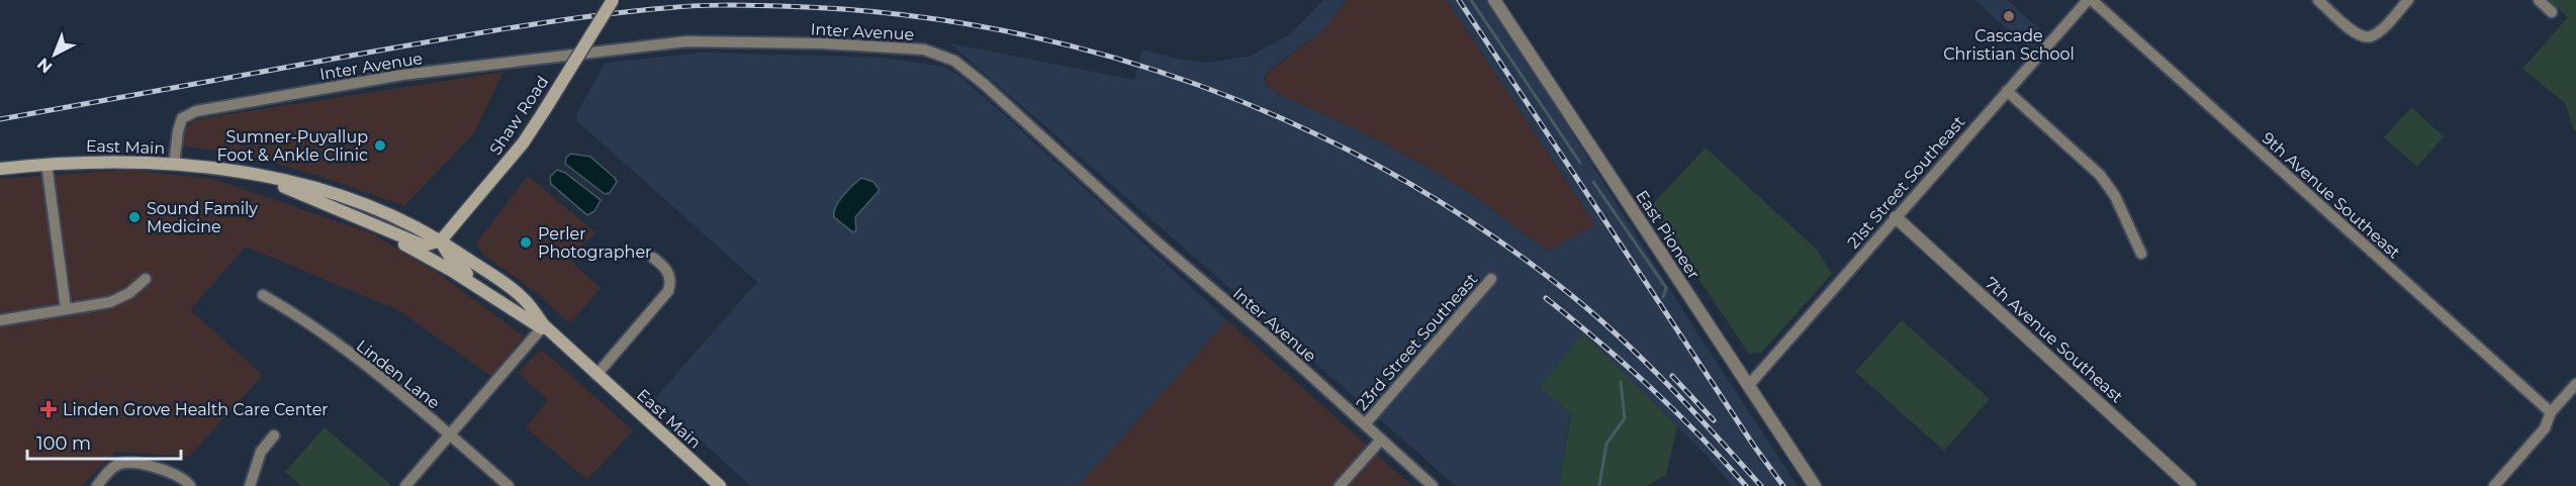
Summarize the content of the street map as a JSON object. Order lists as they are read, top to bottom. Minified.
{"streets":{"main road":["Shaw Road","East Main"],"street":["Inter Avenue","21st Street Southeast","9th Avenue Southeast","East Pioneer","7th Avenue Southeast","23rd Street Southeast","Linden Lane"]},"crossings":[["Inter Avenue","East Main"],["Inter Avenue","23rd Street Southeast"],["Shaw Road","East Main"],["21st Street Southeast","9th Avenue Southeast"],["21st Street Southeast","East Pioneer"],["21st Street Southeast","7th Avenue Southeast"]],"places":{"other":["Cascade Christian School","Sumner-Puyallup Foot & Ankle Clinic","Sound Family Medicine","Perler Photographer"],"health":["Linden Grove Health Care Center"]},"scale_bar":"100 m","north":"bottom left"}
